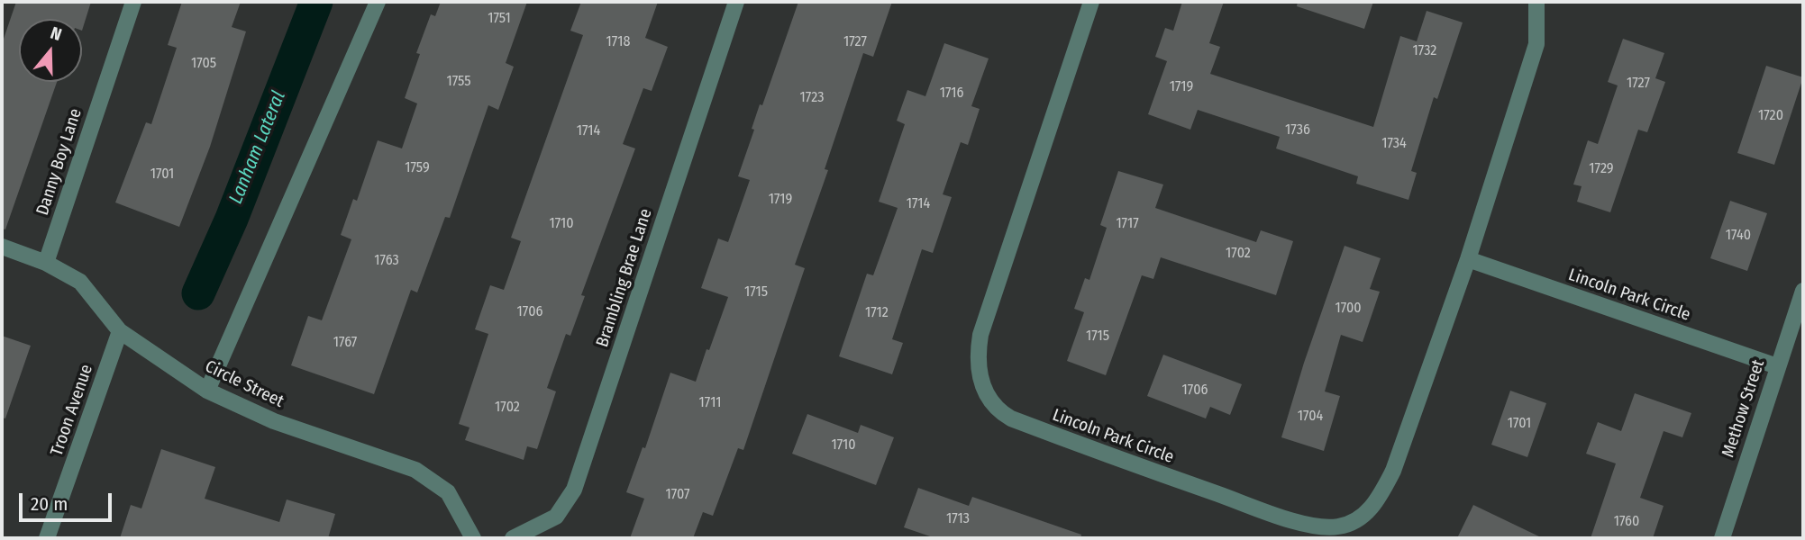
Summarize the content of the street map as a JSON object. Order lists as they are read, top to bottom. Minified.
{"streets":{"street":["Danny Boy Lane","Brambling Brae Lane","Lincoln Park Circle","Circle Street","Methow Street","Troon Avenue"]},"crossings":[["Danny Boy Lane","Circle Street"],["Lincoln Park Circle","Methow Street"],["Circle Street","Troon Avenue"]],"water":["Lanham Lateral"],"house_numbers":["1751","1718","1727","1732","1705","1755","1727","1719","1716","1723","1720","1736","1714","1734","1759","1729","1701","1719","1714","1710","1717","1740","1702","1763","1715","1700","1706","1712","1715","1767","1706","1711","1702","1704","1701","1710","1707","1713","1760"],"scale_bar":"20 m","north":"top"}
